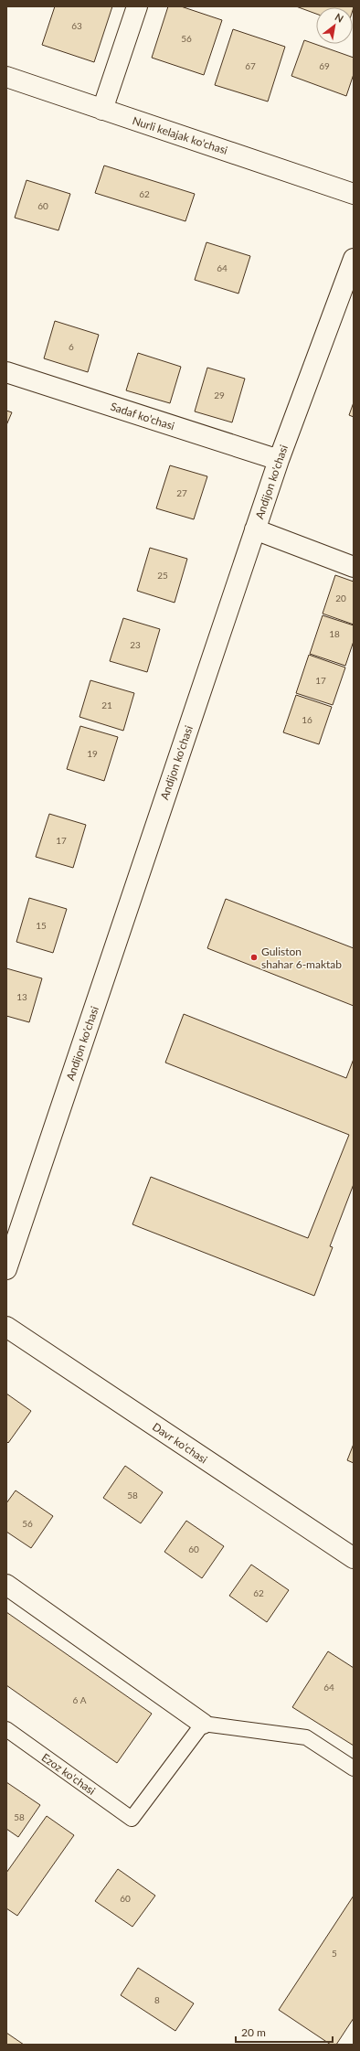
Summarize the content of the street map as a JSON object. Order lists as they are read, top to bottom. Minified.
{"streets":{"street":["Nurli kelajak ko'chasi","Sadaf ko'chasi","Andijon ko'chasi","Davr ko'chasi"],"lane":["Ezoz ko'chasi"]},"crossings":[["Sadaf ko'chasi","Andijon ko'chasi"]],"places":["Guliston shahar 6-maktab"],"house_numbers":["63","56","67","69","62","60","64","6","29","27","25","20","18","23","17","21","16","19","17","15","13","58","56","60","62","64","6 А","58","60","5","8"],"scale_bar":"20 m","north":"top right"}
